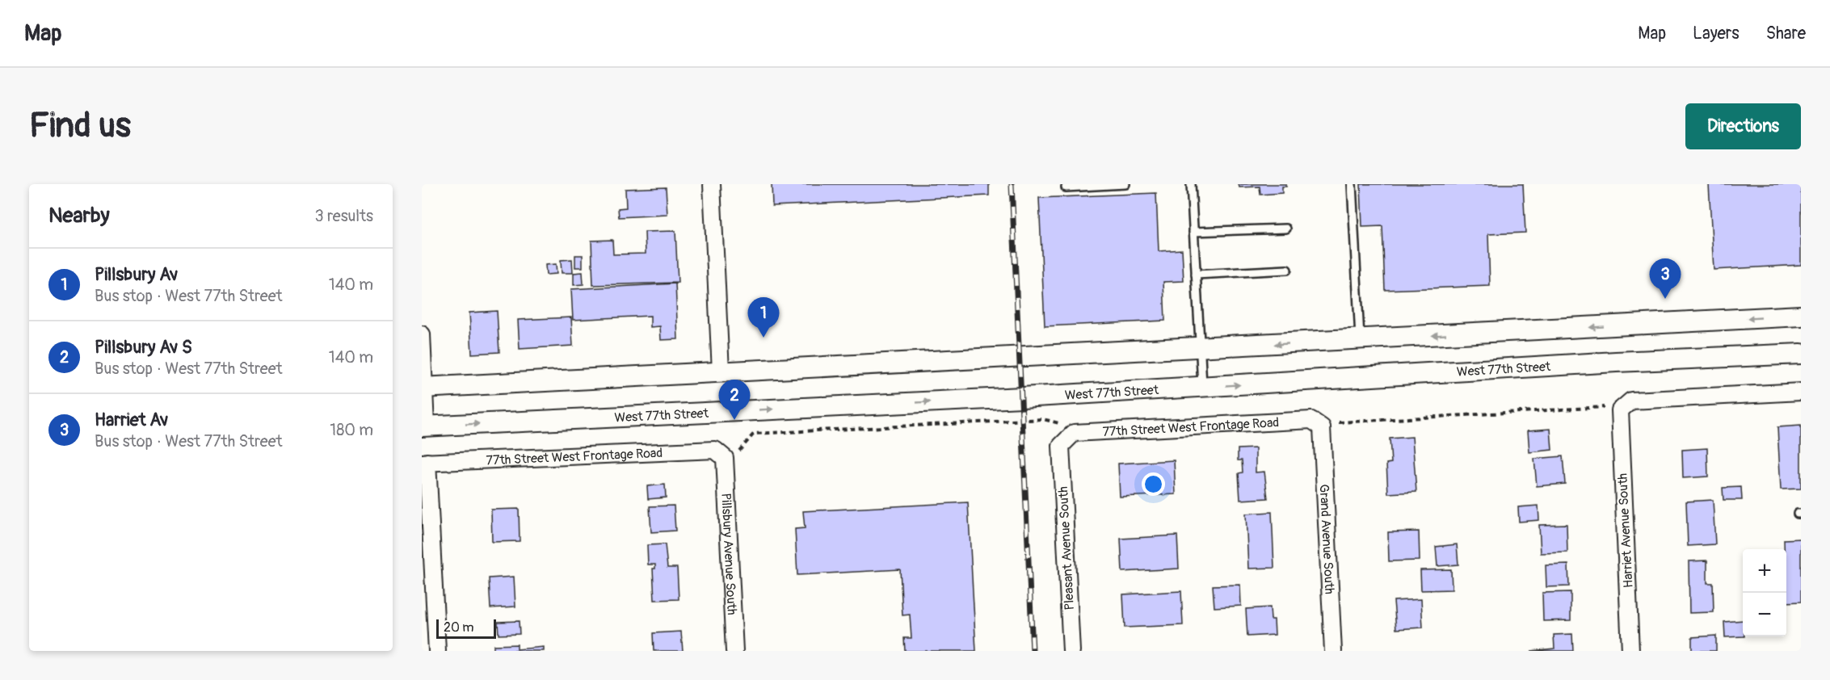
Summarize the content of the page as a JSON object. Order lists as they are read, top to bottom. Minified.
{"streets":{"street":["West 77th Street","77th Street West Frontage Road","Harriet Avenue South","Grand Avenue South","Pleasant Avenue South","Pillsbury Avenue South"]},"crossings":[["77th Street West Frontage Road","Grand Avenue South"],["77th Street West Frontage Road","Pleasant Avenue South"],["77th Street West Frontage Road","Pillsbury Avenue South"]],"scale_bar":"20 m","page":{"header":"Map","nav":["Map","Layers","Share"],"buttons":"Directions","title":"Find us","heading":["Nearby","3 results"],"list":[{"mark":"1","name":"Pillsbury Av","note":"Bus stop · West 77th Street","value":"140 m"},{"mark":"2","name":"Pillsbury Av S","note":"Bus stop · West 77th Street","value":"140 m"},{"mark":"3","name":"Harriet Av","note":"Bus stop · West 77th Street","value":"180 m"}],"pins":["3","1","2"],"map_buttons":["+","−"],"scale":"20 m"}}
